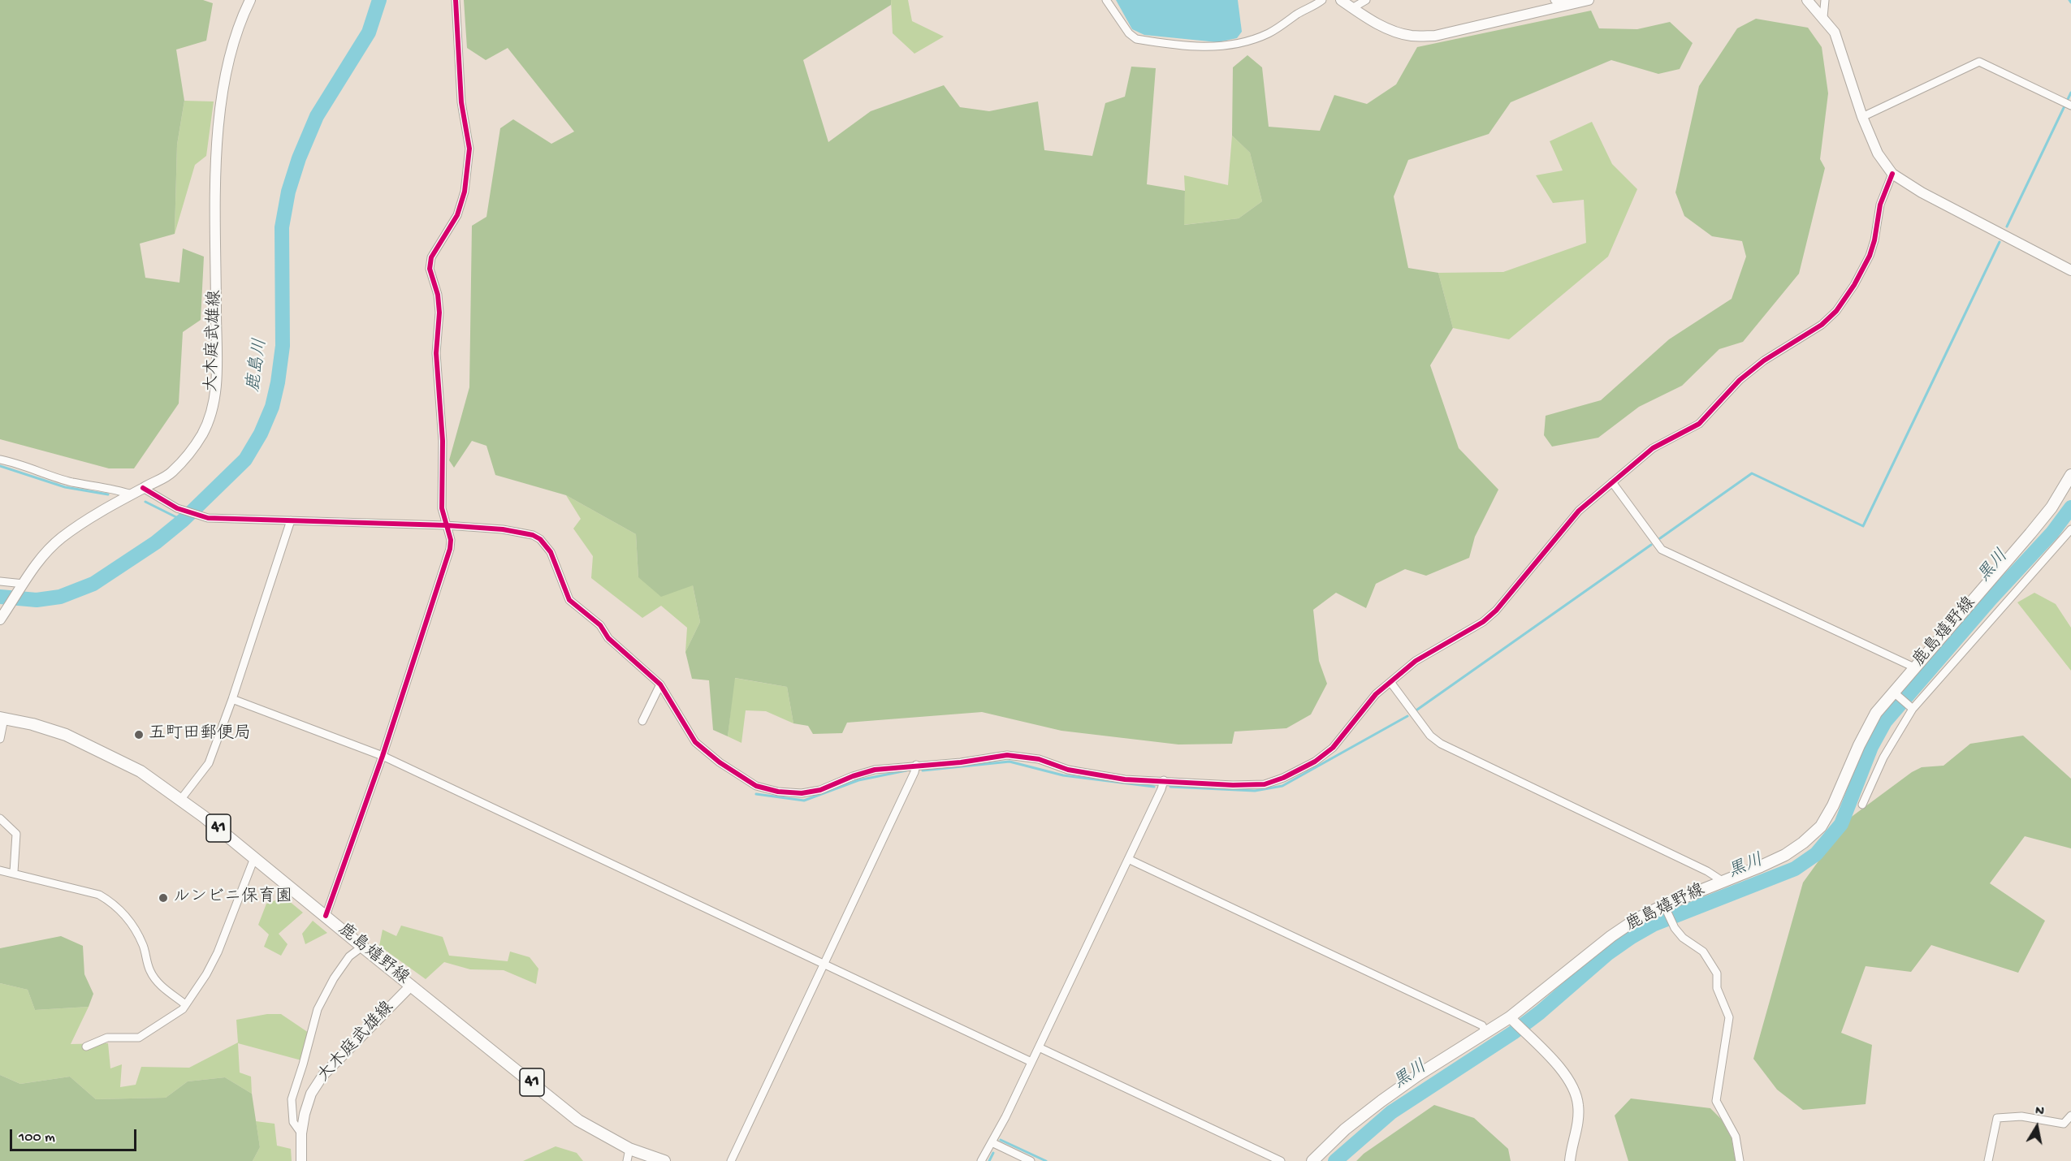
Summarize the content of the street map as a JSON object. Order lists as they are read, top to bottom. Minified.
{"streets":{"main road":["大木庭武雄線","鹿島嬉野線","41"]},"crossings":[["大木庭武雄線","鹿島嬉野線"]],"water":["鹿島川","黒川"],"places":["五町田郵便局","ルンビニ保育園"],"scale_bar":"100 m","north":"top"}
